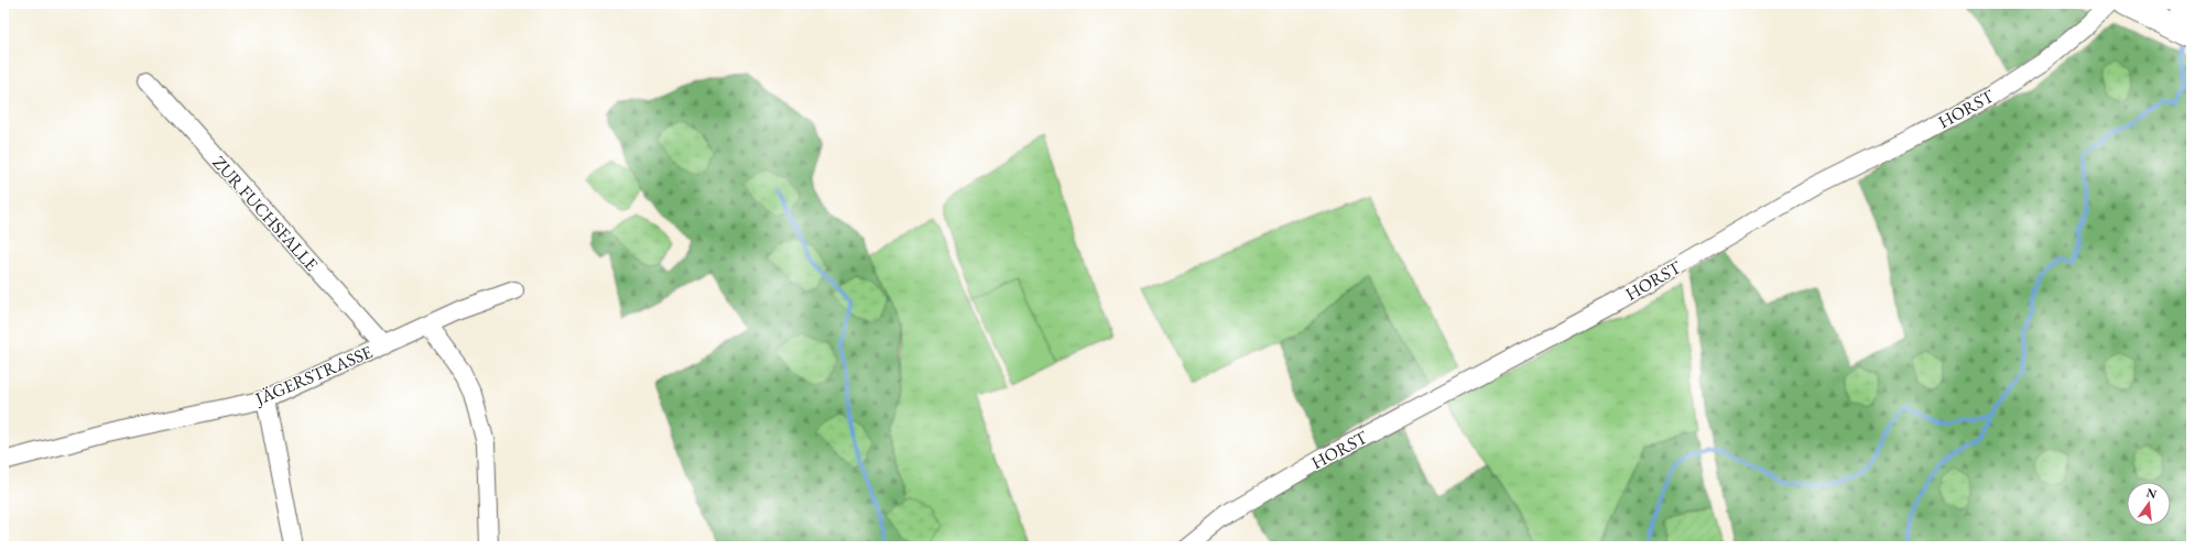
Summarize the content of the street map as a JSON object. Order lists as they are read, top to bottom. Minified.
{"streets":{"street":["HORST","ZUR FUCHSFALLE","JÄGERSTRASSE"]},"crossings":[["ZUR FUCHSFALLE","JÄGERSTRASSE"]],"north":"top"}
